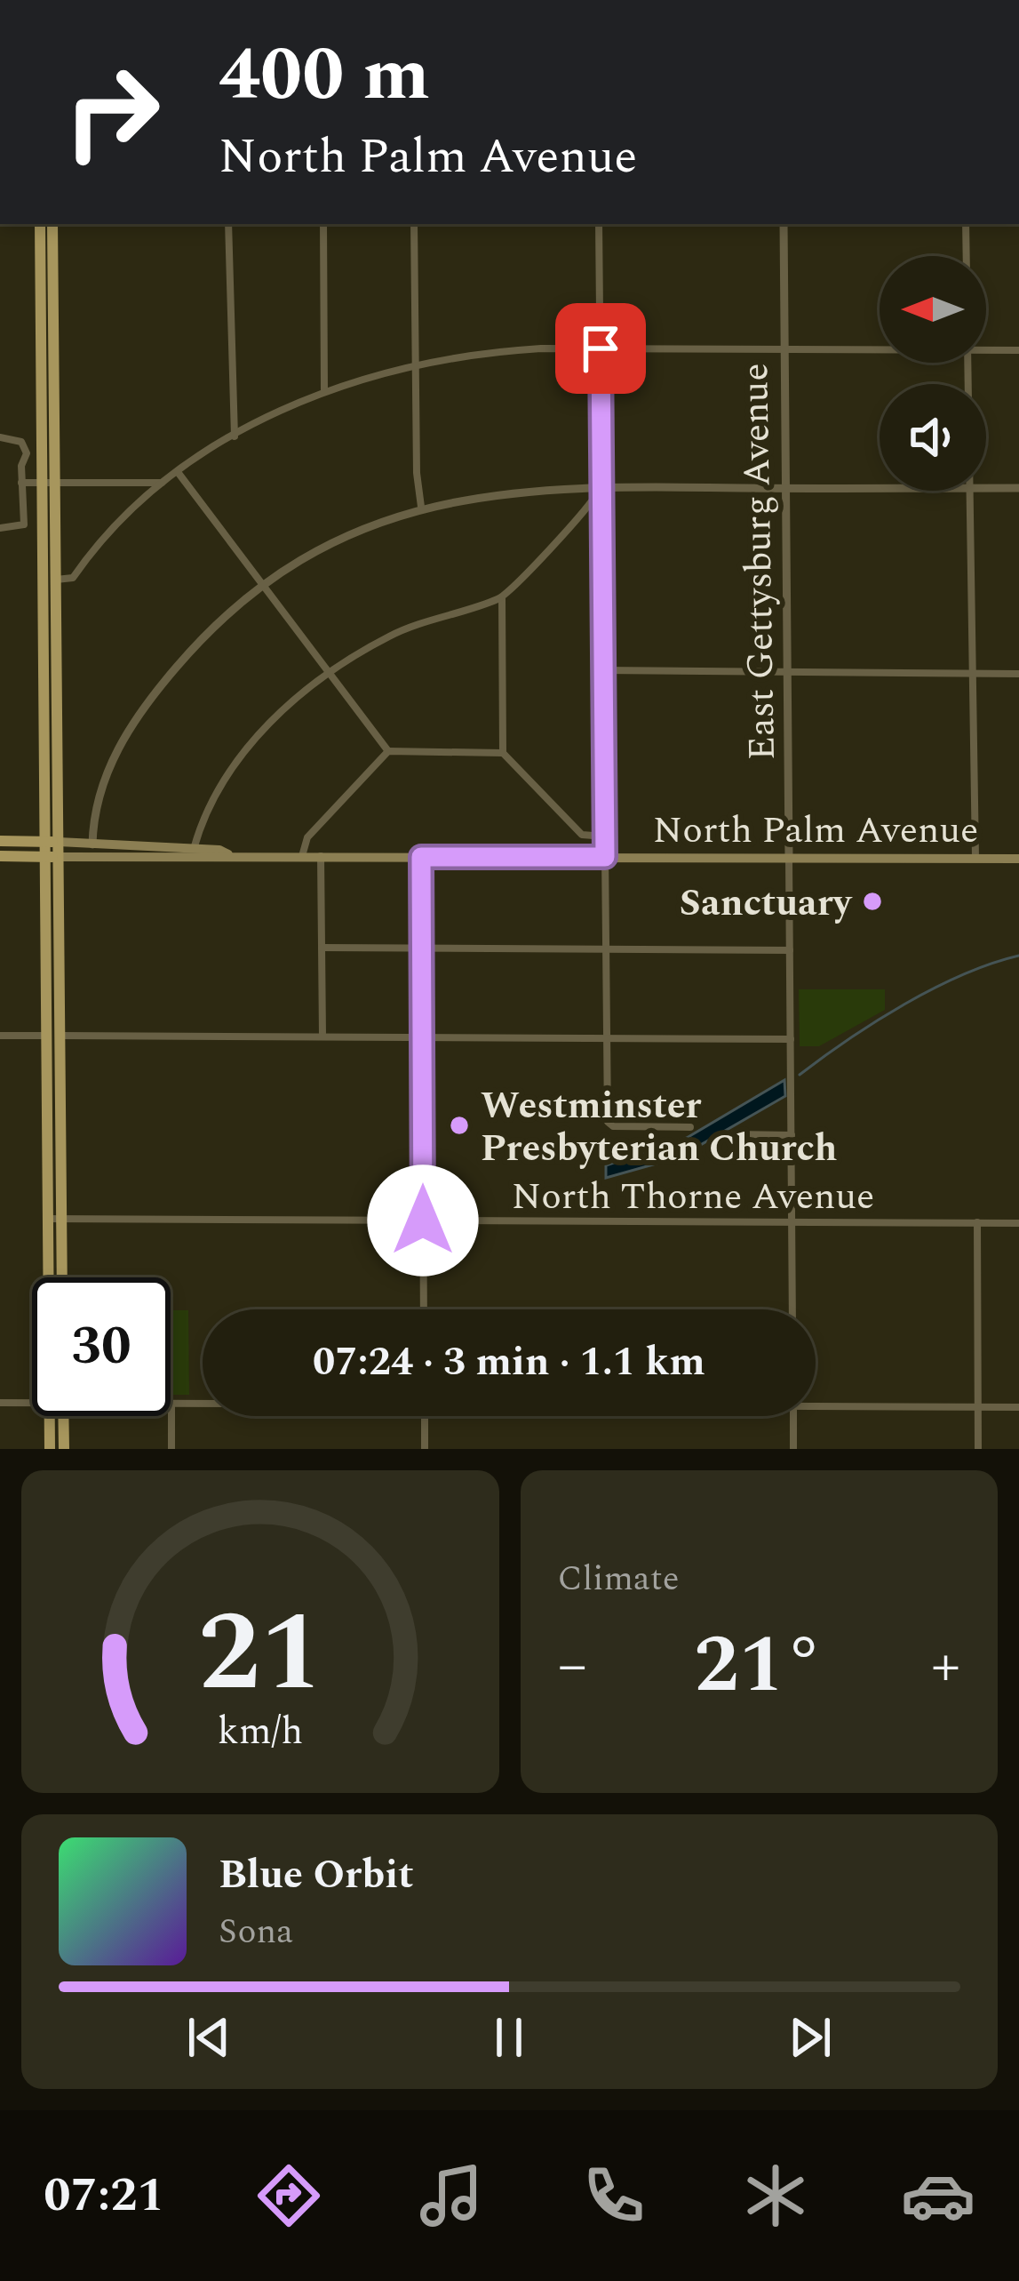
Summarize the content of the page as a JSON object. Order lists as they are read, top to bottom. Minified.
{"streets":{"main road":["North Palm Avenue"],"street":["East Gettysburg Avenue","North Thorne Avenue"]},"crossings":[["East Gettysburg Avenue","North Palm Avenue"],["East Gettysburg Avenue","North Thorne Avenue"]],"places":["Sanctuary","Westminster Presbyterian Church"],"north":"left","page":{"turn":["400 m","North Palm Avenue"],"limit":"30","trip":"07:24 · 3 min · 1.1 km","tile":"Climate","heat":["−","21°","+"],"song":["Blue Orbit","Sona"],"tabs":"07:21","gauge":["21","km/h"]}}
